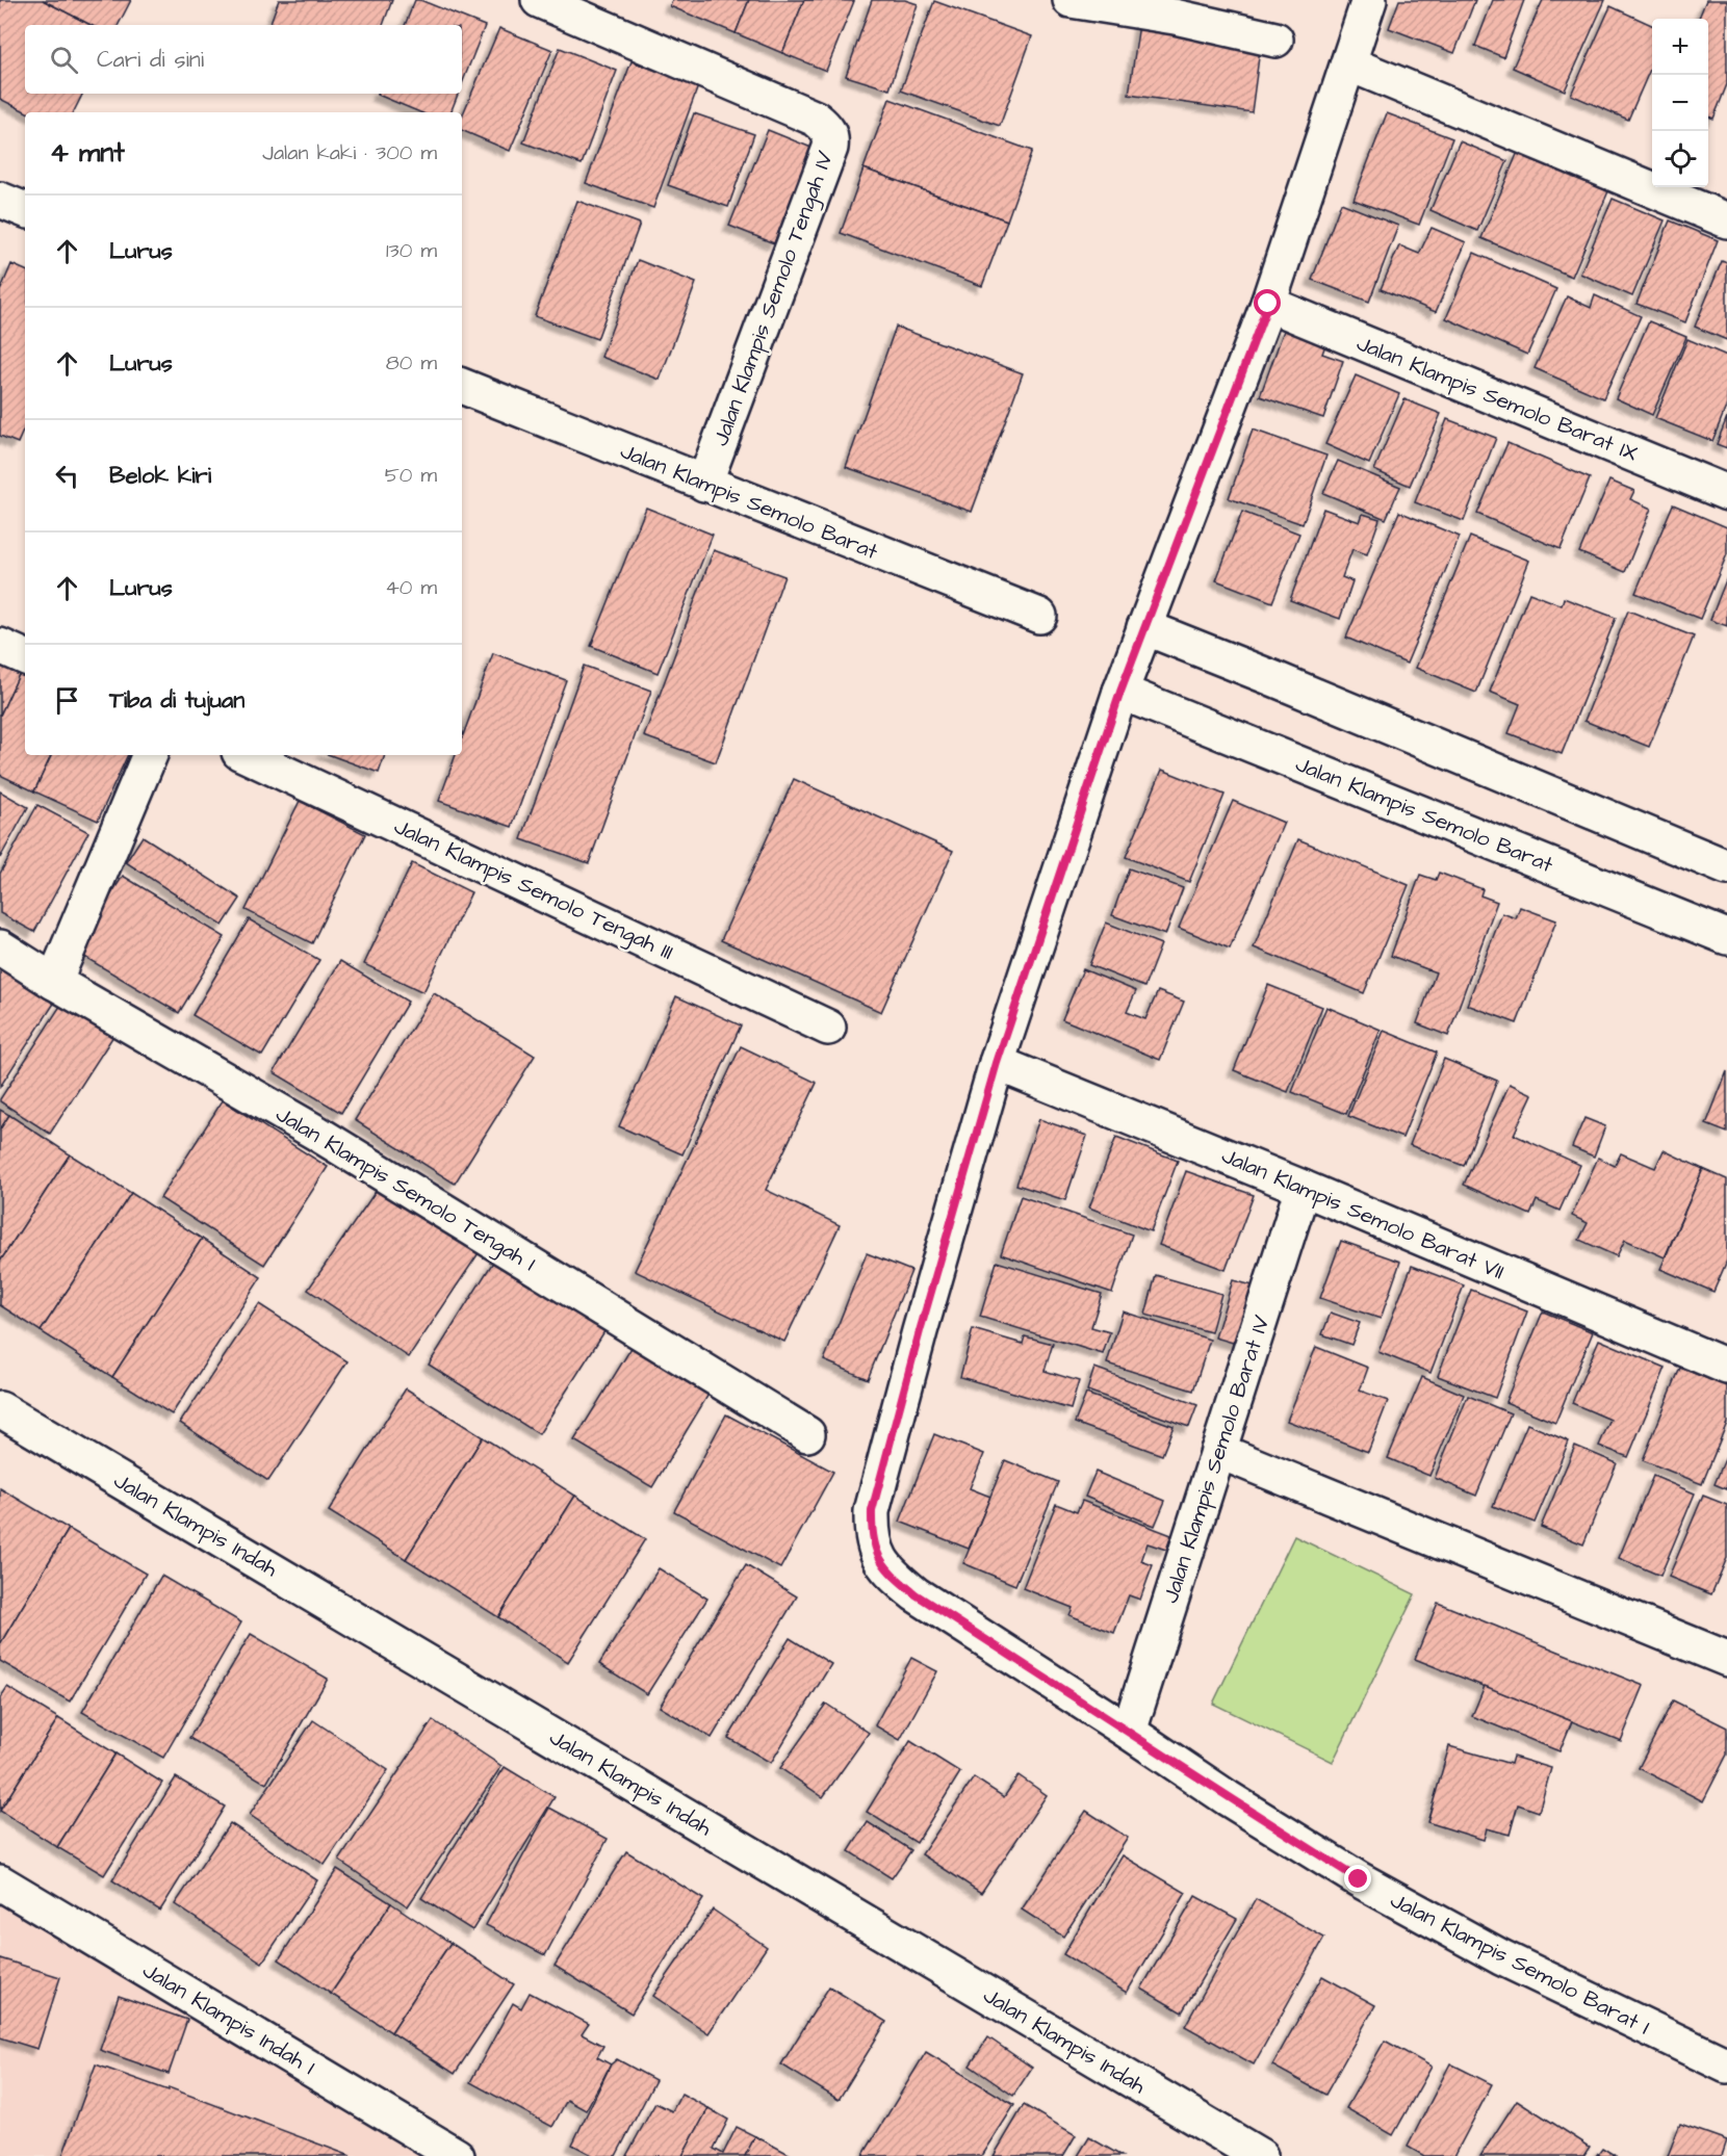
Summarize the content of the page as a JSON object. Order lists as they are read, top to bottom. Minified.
{"streets":{"street":["Jalan Klampis Semolo Tengah IV","Jalan Klampis Semolo Barat IX","Jalan Klampis Semolo Barat","Jalan Klampis Semolo Tengah III","Jalan Klampis Semolo Tengah I","Jalan Klampis Semolo Barat VII","Jalan Klampis Semolo Barat IV","Jalan Klampis Indah","Jalan Klampis Semolo Barat I","Jalan Klampis Indah I"]},"crossings":[["Jalan Klampis Semolo Tengah IV","Jalan Klampis Semolo Barat"],["Jalan Klampis Semolo Barat VII","Jalan Klampis Semolo Barat IV"],["Jalan Klampis Semolo Barat VII","Jalan Klampis Semolo Barat I"],["Jalan Klampis Semolo Barat IV","Jalan Klampis Semolo Barat I"]],"page":{"map_buttons":["+","−"],"search":"Cari di sini","heading":["4 mnt","Jalan kaki · 300 m"],"list":[["Lurus","130 m"],["Lurus","80 m"],["Belok kiri","50 m"],["Lurus","40 m"],"Tiba di tujuan"]}}
